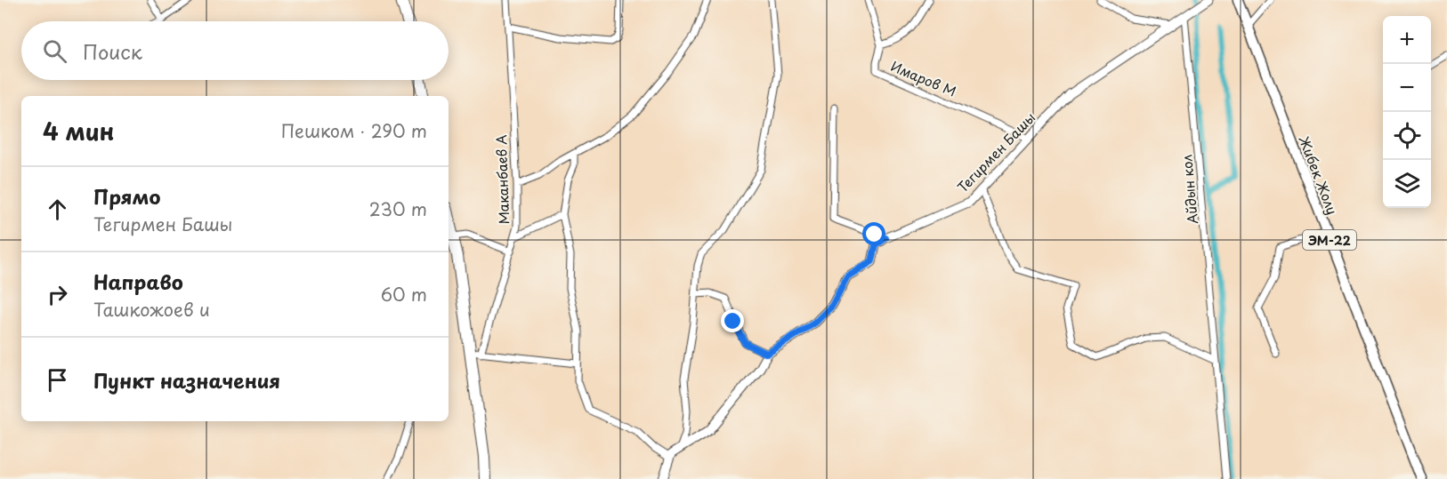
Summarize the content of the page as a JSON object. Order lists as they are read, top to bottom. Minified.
{"streets":{"main road":["Жибек Жолу","ЭМ-22"],"street":["Имаров М","Тегирмен Башы","Маканбаев А","Айдын кол"]},"crossings":[["Имаров М","Тегирмен Башы"],["Тегирмен Башы","Айдын кол"]],"page":{"map_buttons":["+","−"],"search":"Поиск","heading":["4 мин","Пешком · 290 m"],"list":[["Прямо","Тегирмен Башы","230 m"],["Направо","Ташкожоев и","60 m"],"Пункт назначения"]}}
